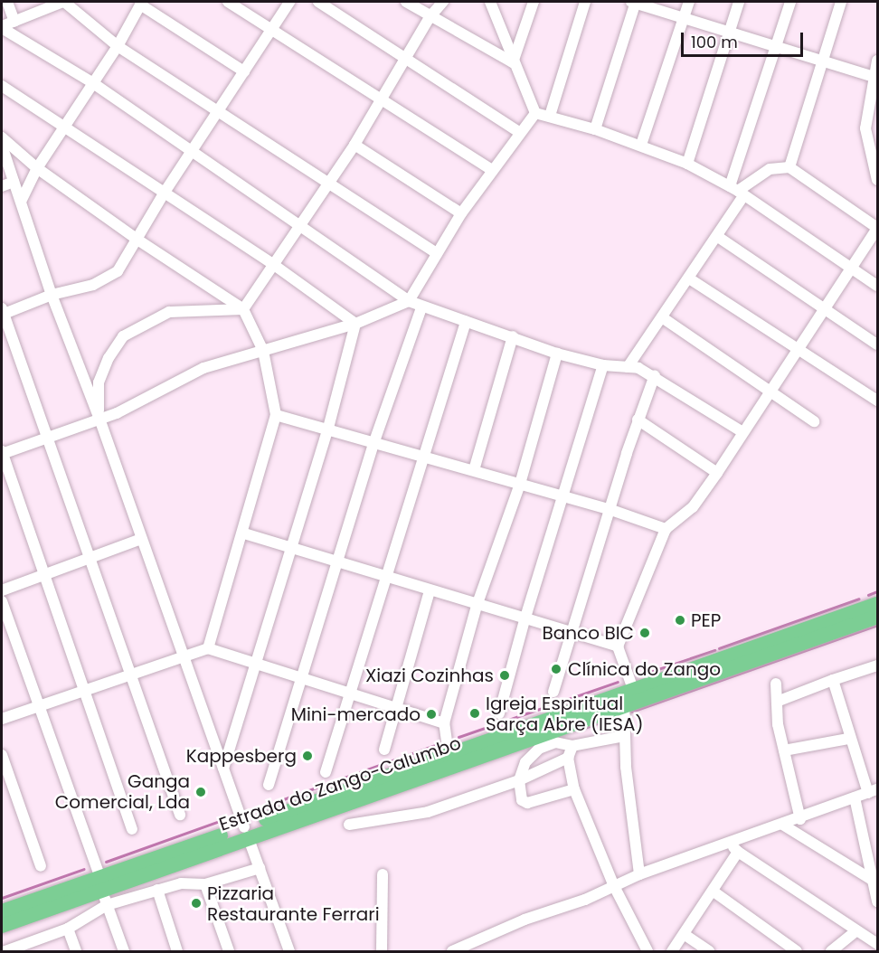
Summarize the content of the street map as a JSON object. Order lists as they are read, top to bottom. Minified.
{"streets":{"main road":["Estrada do Zango-Calumbo"]},"places":["PEP","Banco BIC","Clínica do Zango","Xiazi Cozinhas","Igreja Espiritual Sarça Abre (IESA)","Mini-mercado","Kappesberg","Ganga Comercial, Lda","Pizzaria Restaurante Ferrari"],"scale_bar":"100 m"}
